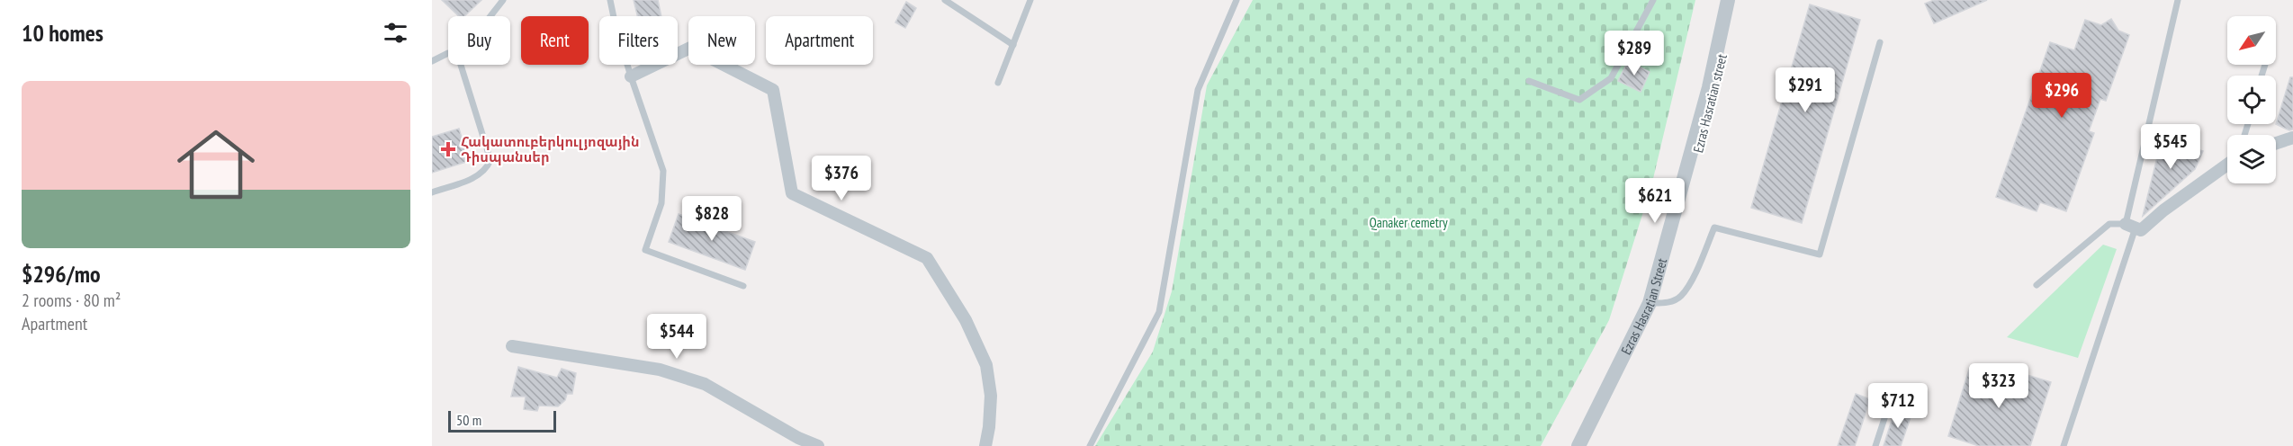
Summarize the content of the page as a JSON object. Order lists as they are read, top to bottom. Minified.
{"streets":{"street":["Ezras Hasratian street","Ezras Hasratian Street"]},"crossings":[["Ezras Hasratian street","Ezras Hasratian Street"]],"parks":["Qanaker cemetry"],"places":{"health":["Հակատուբերկուլյոզային Դիսպանսեր"]},"scale_bar":"50 m","north":"bottom left","page":{"heading":"10 homes","chip":["Buy","Rent","Filters","New","Apartment"],"price":["$289","$291","$296","$545","$376","$621","$828","$544","$323","$712"],"list":[{"name":"$296/mo","note":"2 rooms · 80 m² · Apartment"}],"scale":"50 m"}}
